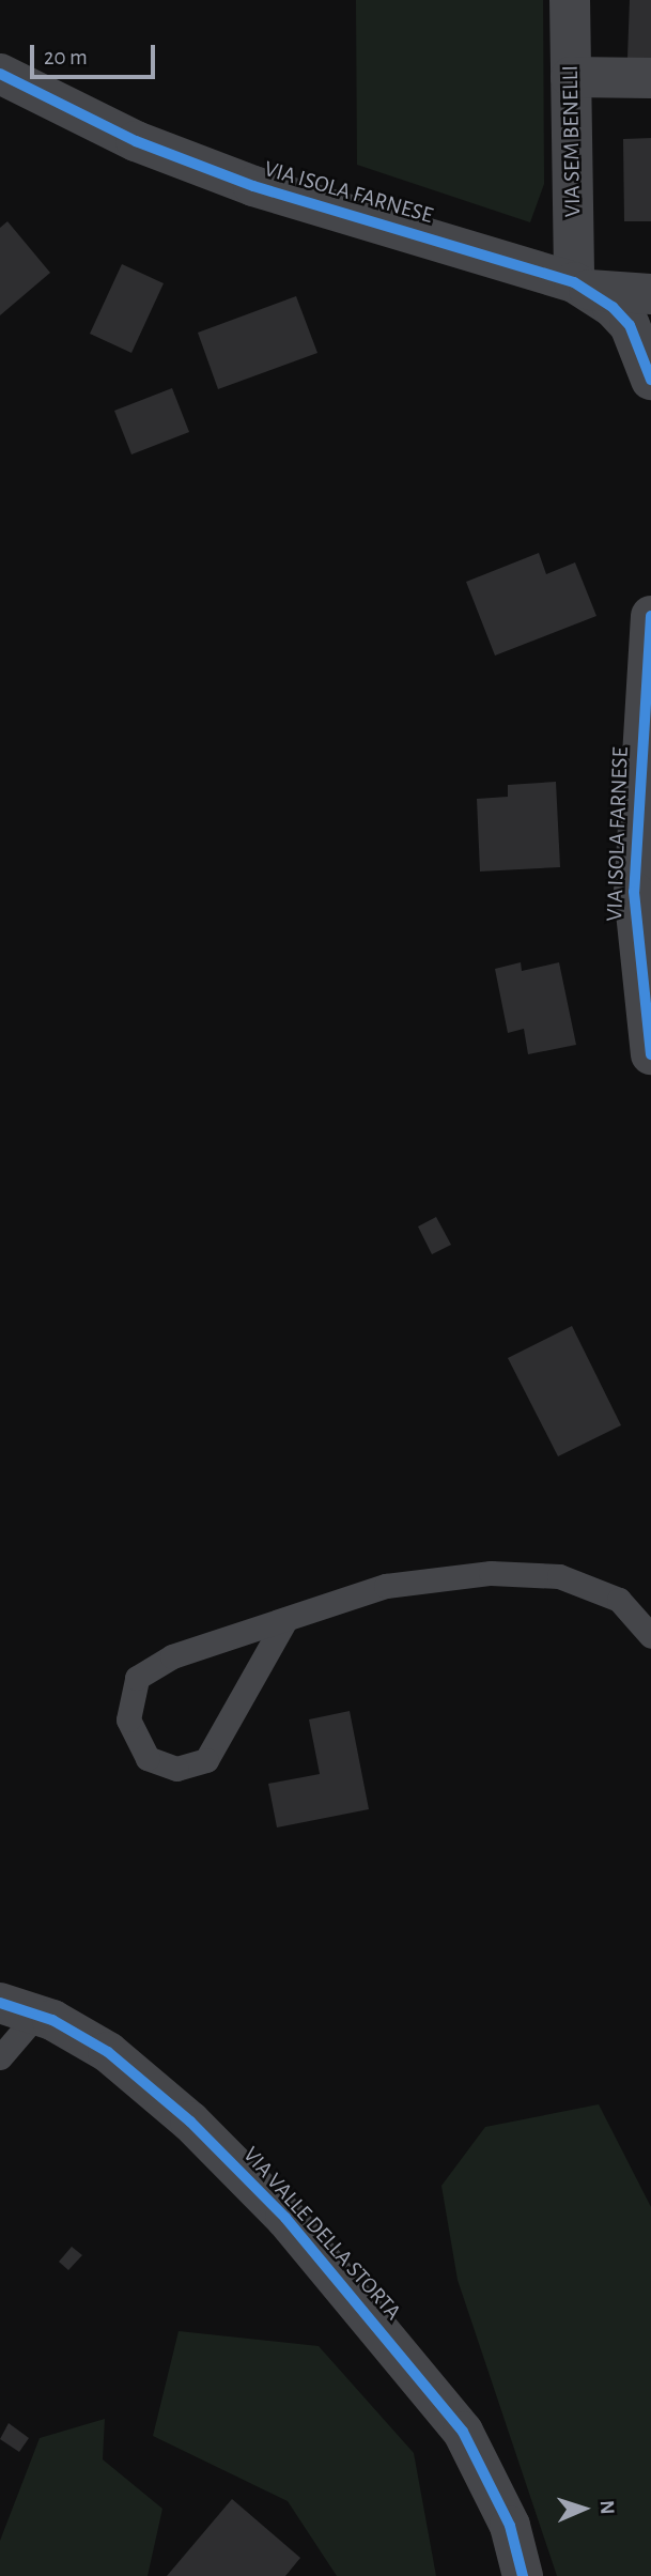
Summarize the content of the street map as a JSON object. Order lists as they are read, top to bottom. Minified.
{"streets":{"street":["VIA SEM BENELLI","VIA ISOLA FARNESE","VIA VALLE DELLA STORTA"]},"crossings":[["VIA SEM BENELLI","VIA ISOLA FARNESE"]],"scale_bar":"20 m","north":"right"}
